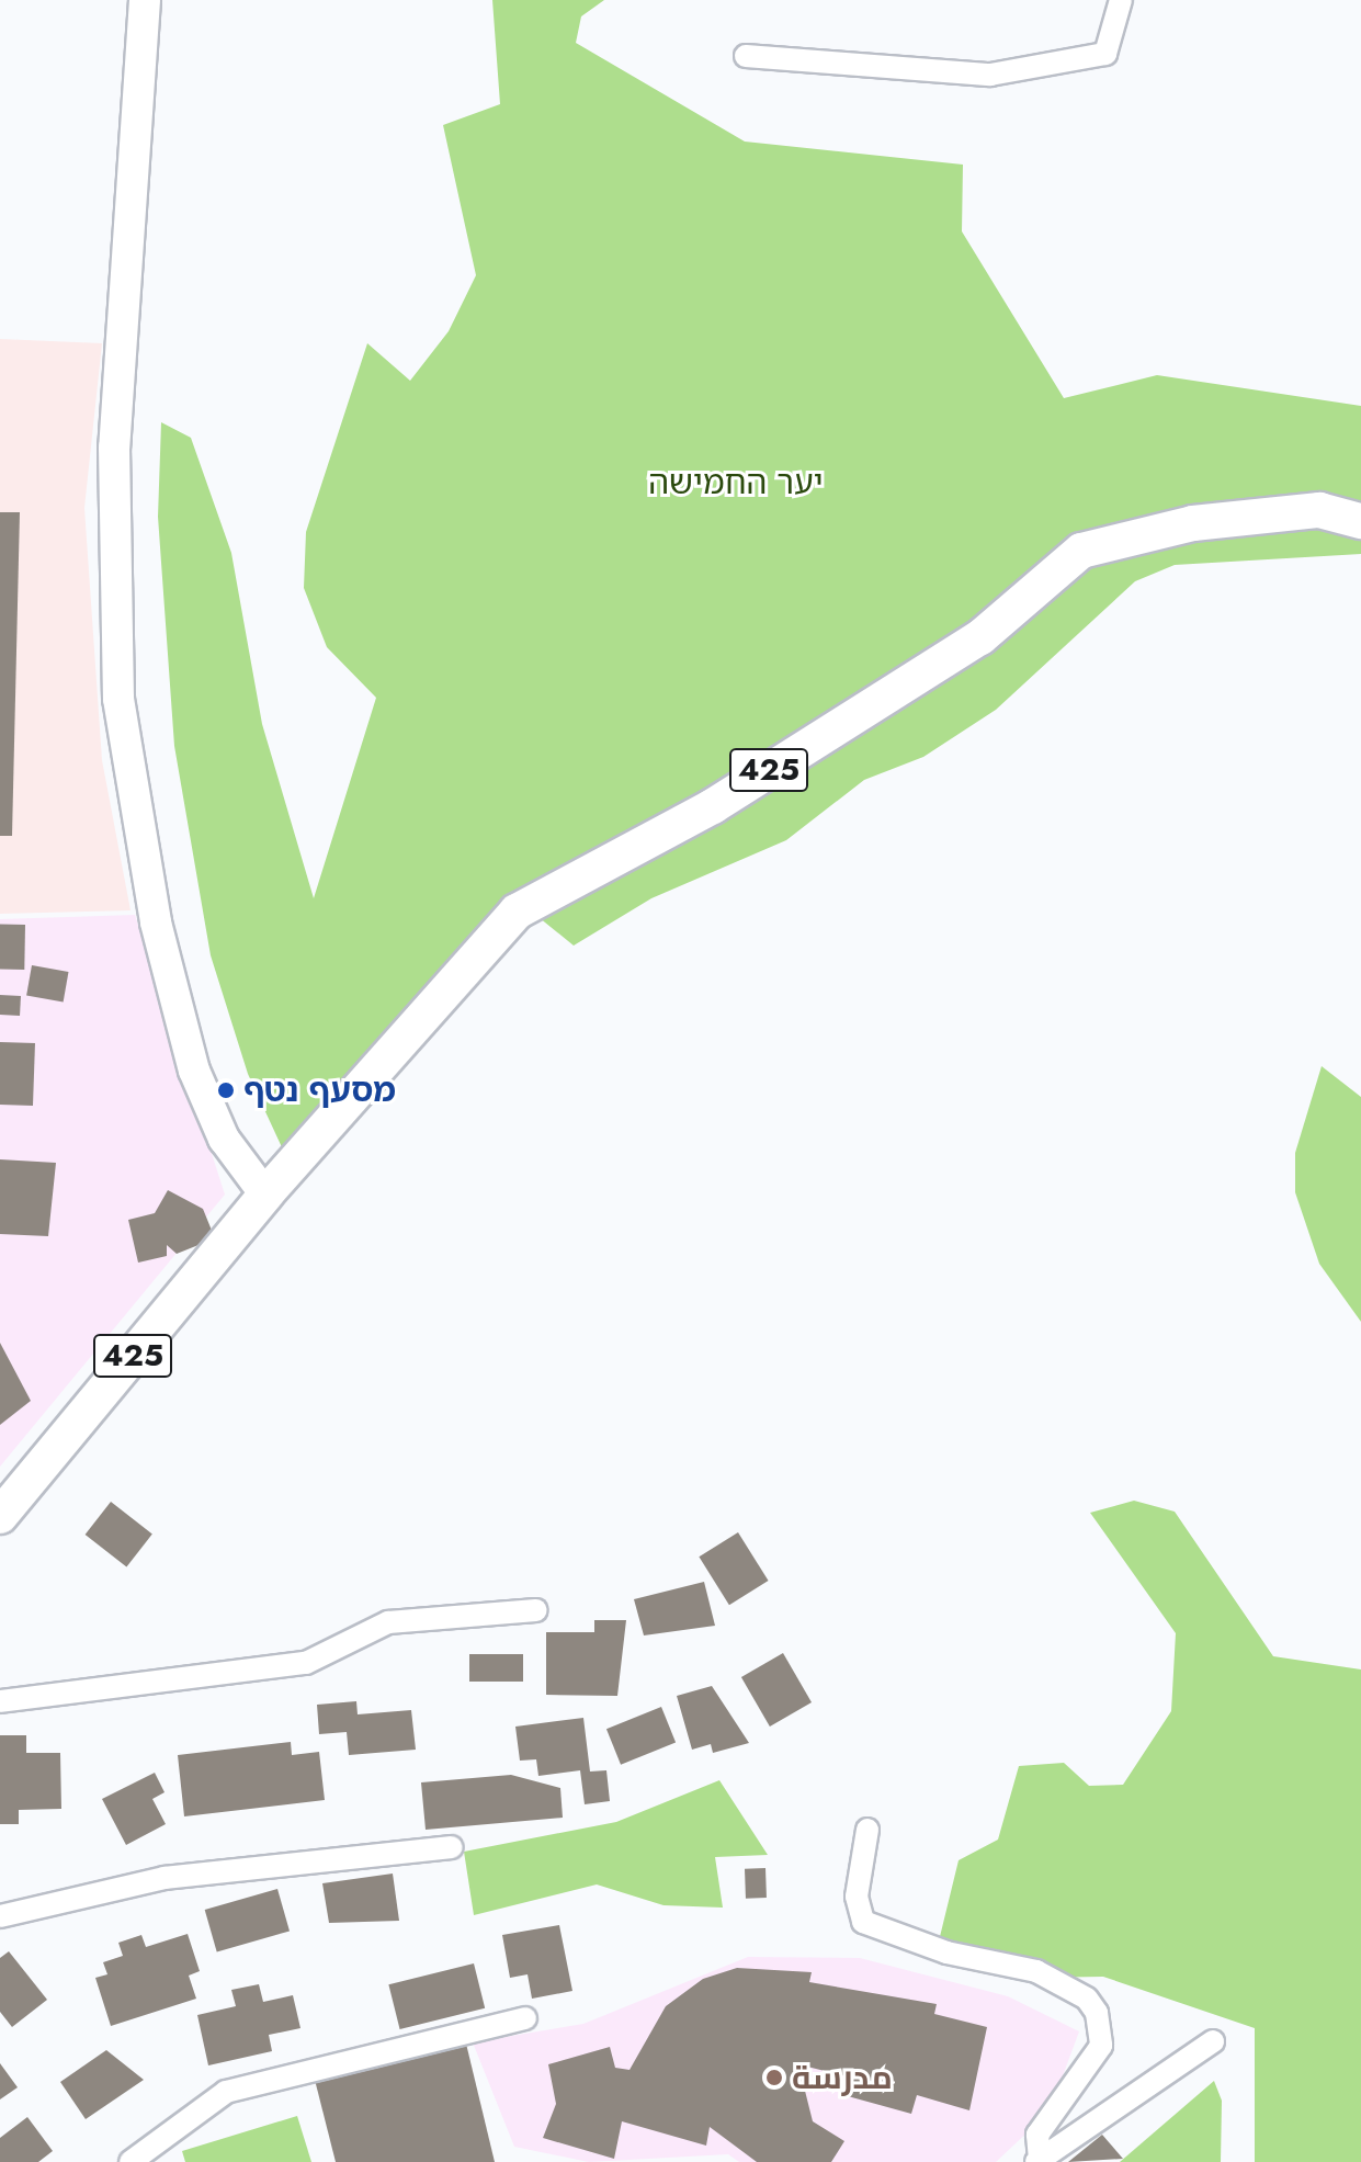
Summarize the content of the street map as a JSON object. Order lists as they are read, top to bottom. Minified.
{"streets":{"main road":["425"]},"parks":["יער החמישה"],"places":["מסעף נטף","مدرسة"]}
